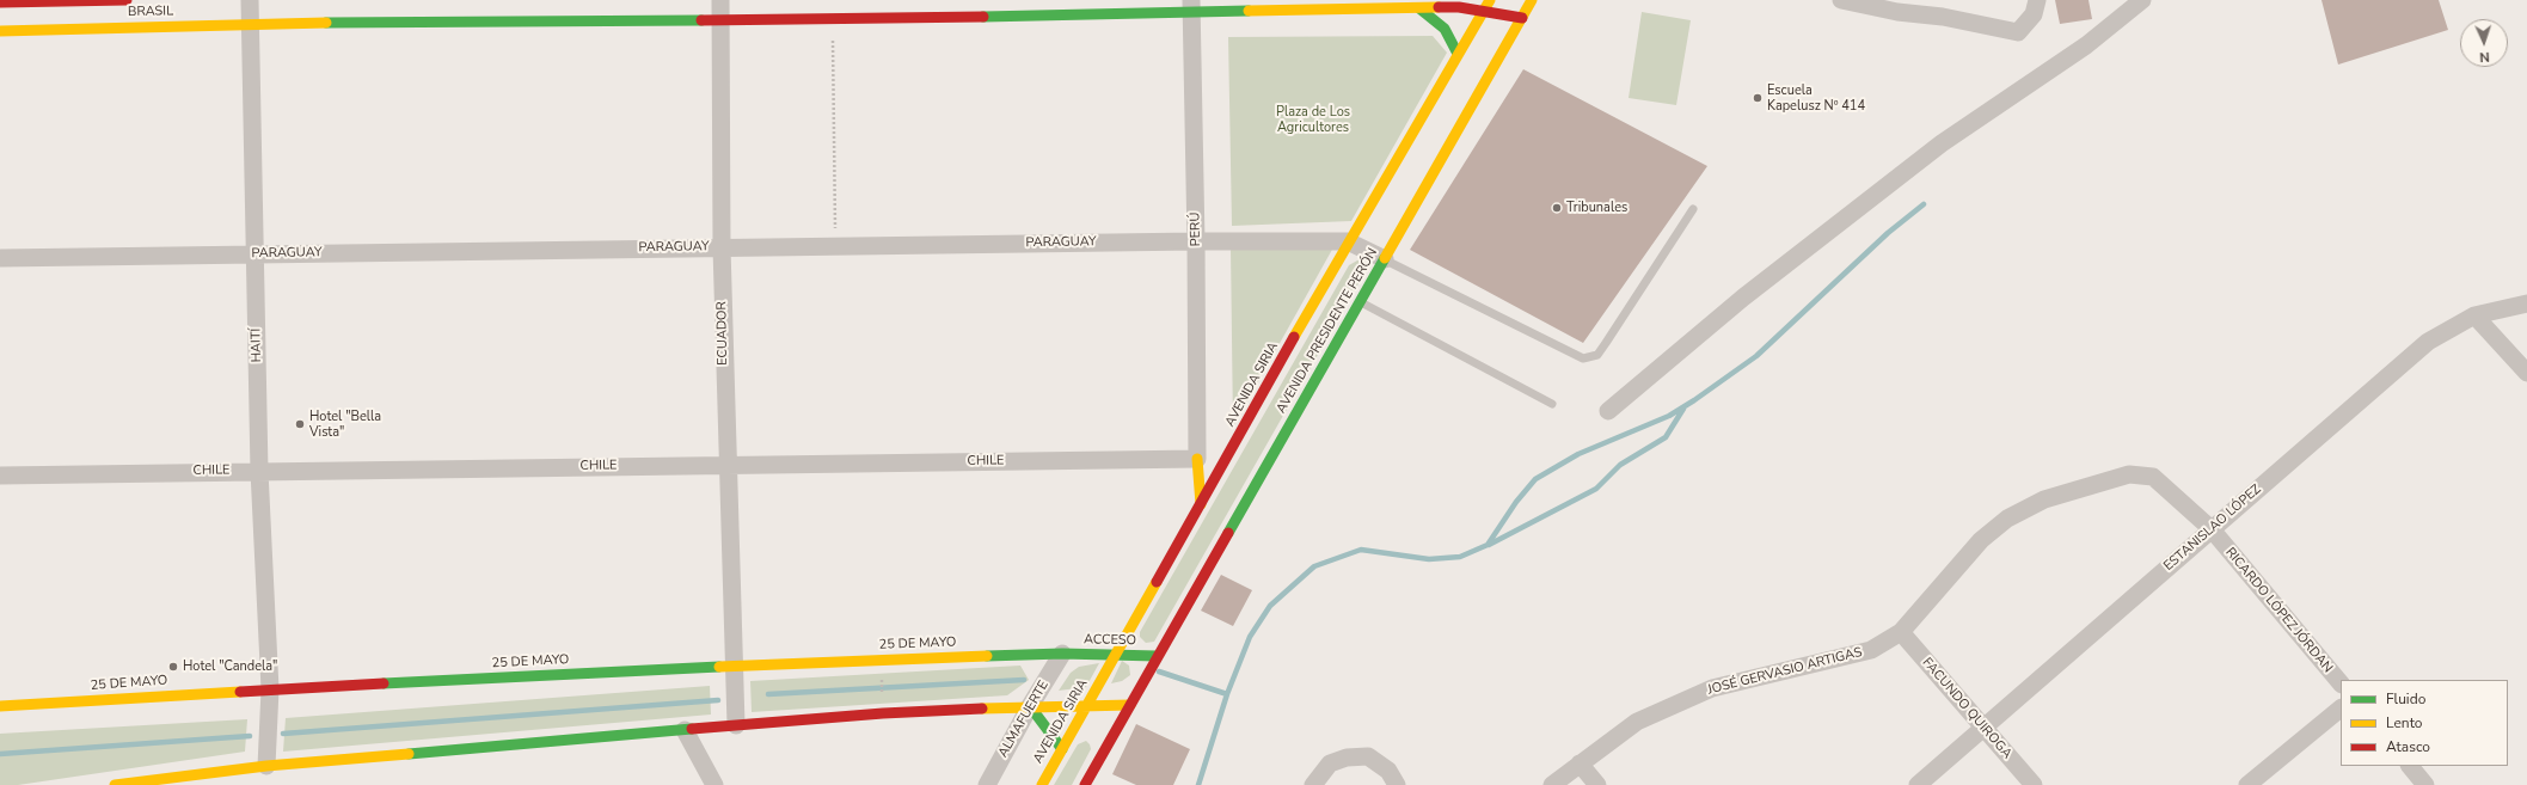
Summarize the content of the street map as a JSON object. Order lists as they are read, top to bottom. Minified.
{"streets":{"street":["BRASIL","PERÚ","PARAGUAY","AVENIDA PRESIDENTE PERÓN","ECUADOR","HAITÍ","AVENIDA SIRIA","CHILE","ESTANISLAO LÓPEZ","RICARDO LÓPEZ JÓRDAN","ACCESO","25 DE MAYO","JOSÉ GERVASIO ARTIGAS","FACUNDO QUIROGA","ALMAFUERTE"]},"crossings":[["BRASIL","PERÚ"],["BRASIL","AVENIDA PRESIDENTE PERÓN"],["BRASIL","ECUADOR"],["BRASIL","HAITÍ"],["BRASIL","AVENIDA SIRIA"],["PERÚ","PARAGUAY"],["PERÚ","CHILE"],["PARAGUAY","ECUADOR"],["PARAGUAY","HAITÍ"],["PARAGUAY","AVENIDA SIRIA"],["AVENIDA PRESIDENTE PERÓN","ACCESO"],["ECUADOR","CHILE"],["ECUADOR","25 DE MAYO"],["HAITÍ","CHILE"],["HAITÍ","25 DE MAYO"],["AVENIDA SIRIA","ACCESO"],["ESTANISLAO LÓPEZ","RICARDO LÓPEZ JÓRDAN"],["ESTANISLAO LÓPEZ","FACUNDO QUIROGA"],["RICARDO LÓPEZ JÓRDAN","JOSÉ GERVASIO ARTIGAS"],["ACCESO","25 DE MAYO"],["ACCESO","ALMAFUERTE"],["25 DE MAYO","ALMAFUERTE"],["JOSÉ GERVASIO ARTIGAS","FACUNDO QUIROGA"]],"parks":["Plaza de Los Agricultores"],"places":["Escuela Kapelusz Nº 414","Tribunales","Hotel \"Bella Vista\"","Hotel \"Candela\""],"legend":["Fluido","Lento","Atasco"],"north":"bottom"}
